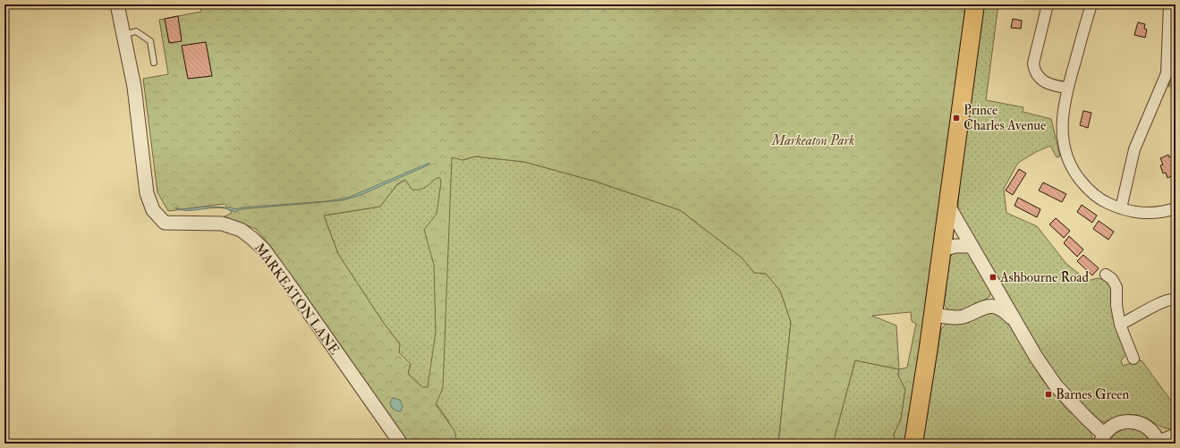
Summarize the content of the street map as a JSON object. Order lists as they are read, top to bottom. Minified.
{"streets":{"street":["MARKEATON LANE"]},"parks":["Markeaton Park"],"places":{"transit":["Prince Charles Avenue","Ashbourne Road","Barnes Green"]}}
